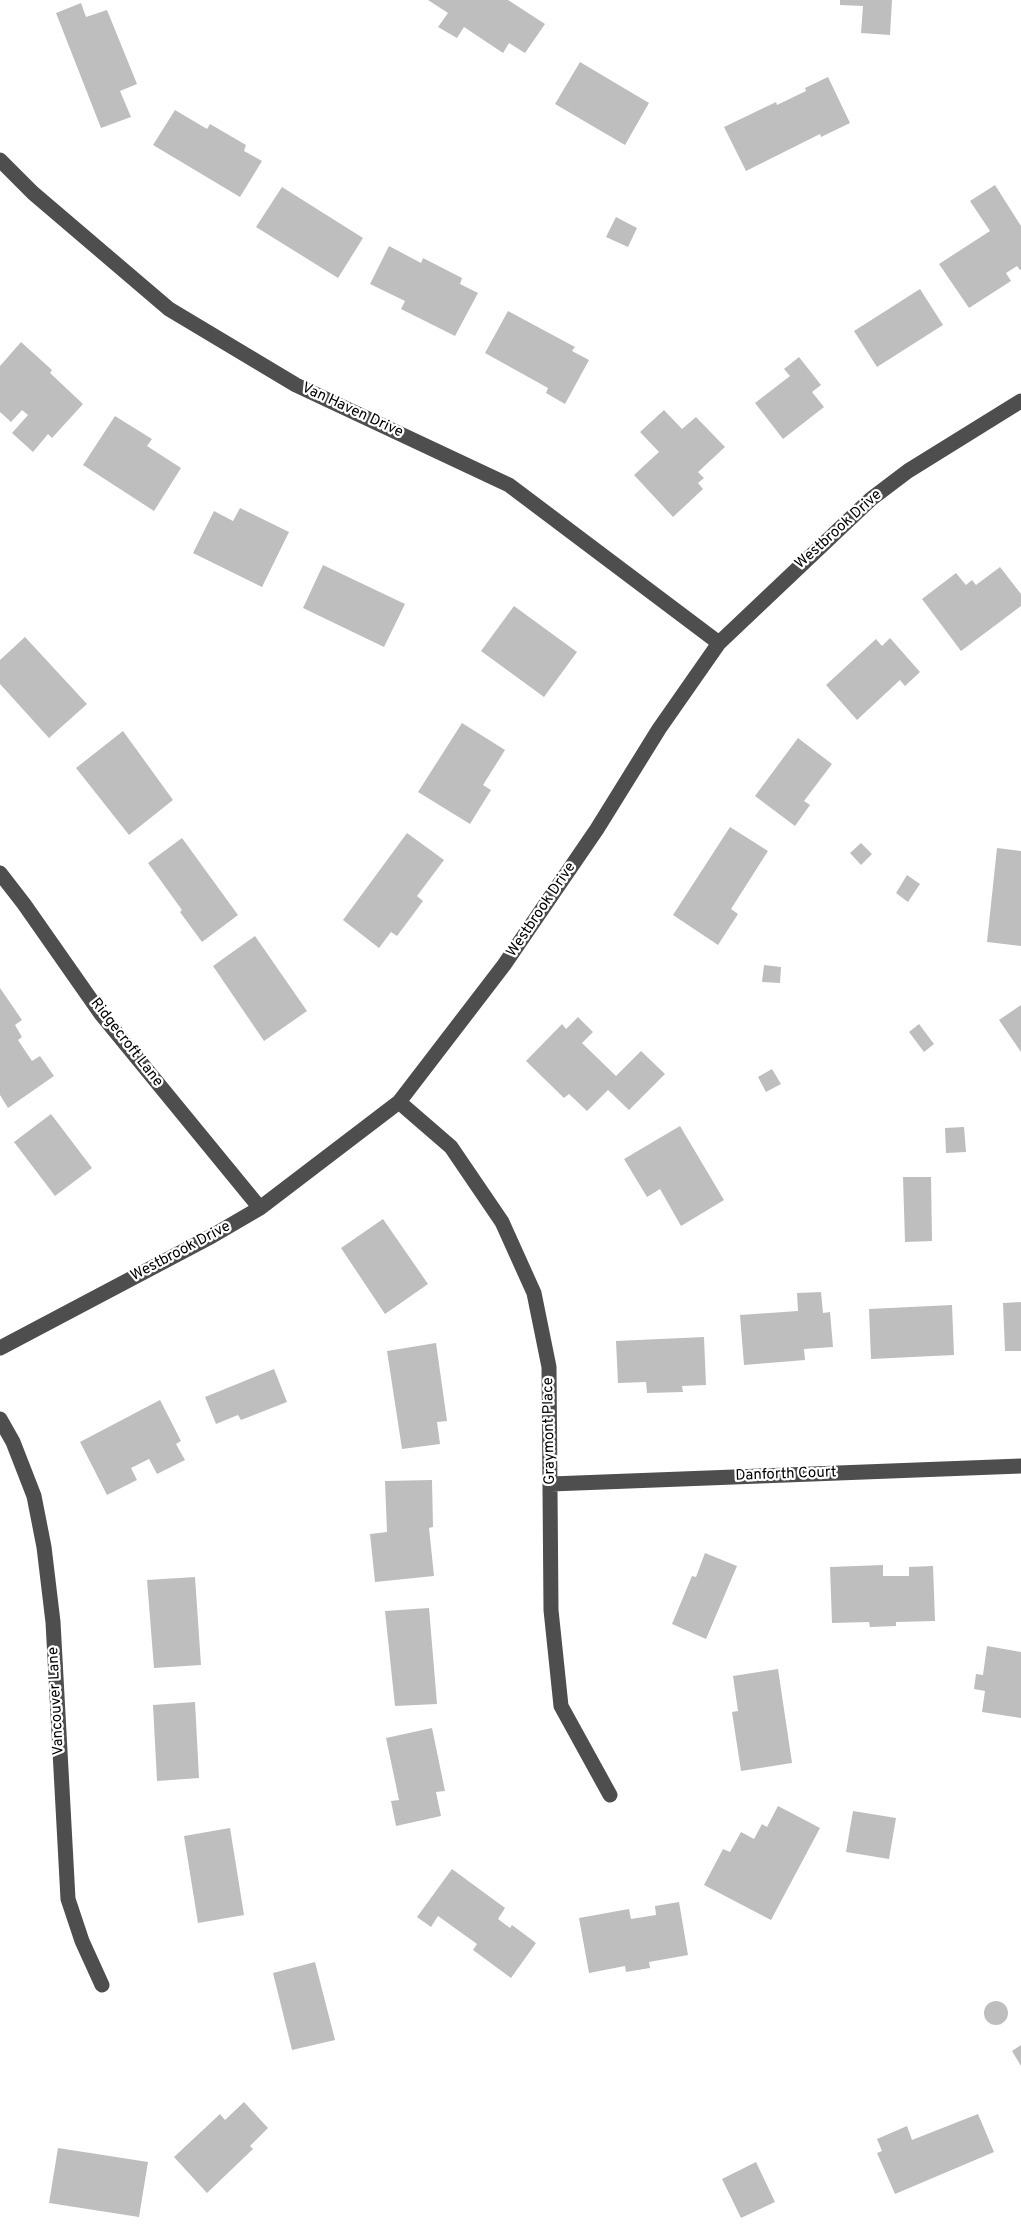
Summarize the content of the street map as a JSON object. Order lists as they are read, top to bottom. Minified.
{"streets":{"street":["Van Haven Drive","Westbrook Drive","Ridgecroft Lane","Graymont Place","Danforth Court","Vancouver Lane"]},"crossings":[["Van Haven Drive","Westbrook Drive"],["Westbrook Drive","Ridgecroft Lane"],["Westbrook Drive","Graymont Place"],["Graymont Place","Danforth Court"]]}
